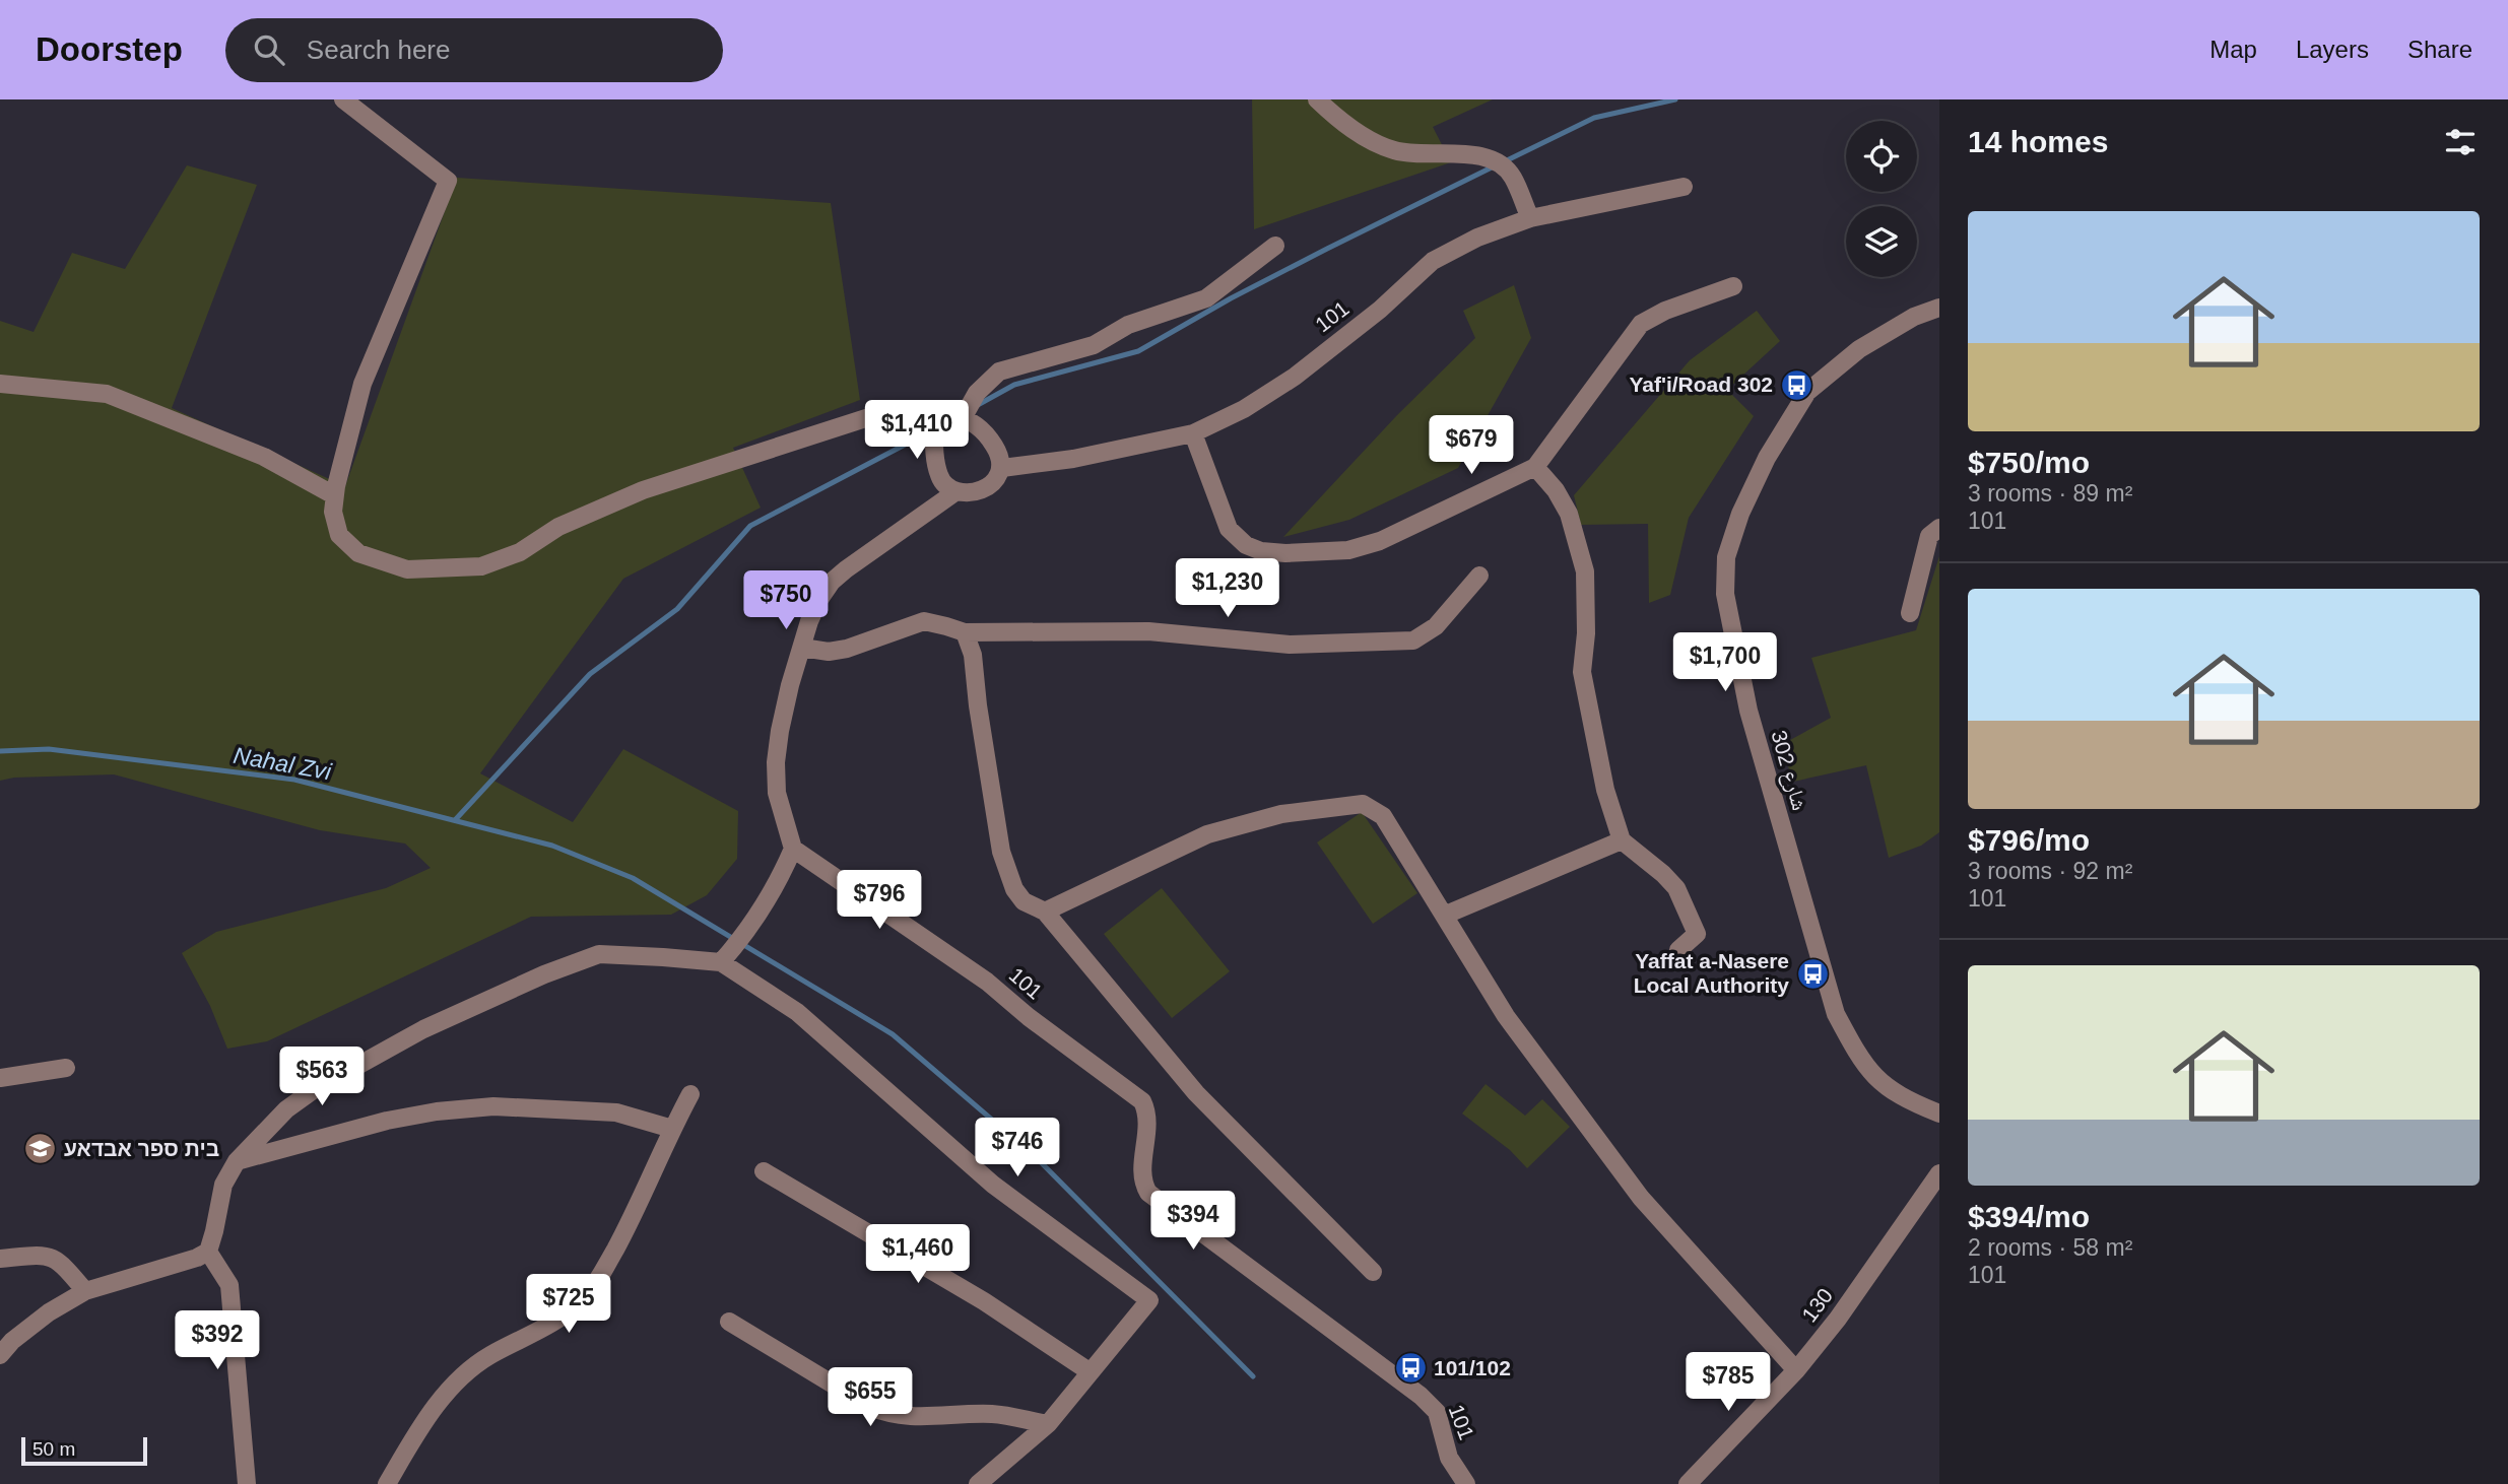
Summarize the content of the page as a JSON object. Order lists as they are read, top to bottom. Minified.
{"streets":{"street":["101","شارع 302","130"]},"water":["Nahal Zvi"],"places":{"bus stop":["Yaf'i/Road 302","Yaffat a-Nasere Local Authority","101/102"],"school or university":["בית ספר אבדאע"]},"scale_bar":"50 m","page":{"header":"Doorstep","search":"Search here","nav":["Map","Layers","Share"],"heading":"14 homes","list":[{"name":"$750/mo","note":"3 rooms · 89 m² · 101"},{"name":"$796/mo","note":"3 rooms · 92 m² · 101"},{"name":"$394/mo","note":"2 rooms · 58 m² · 101"}],"price":["$1,410","$679","$1,230","$750","$1,700","$796","$563","$746","$394","$1,460","$725","$392","$785","$655"],"scale":"50 m"}}
